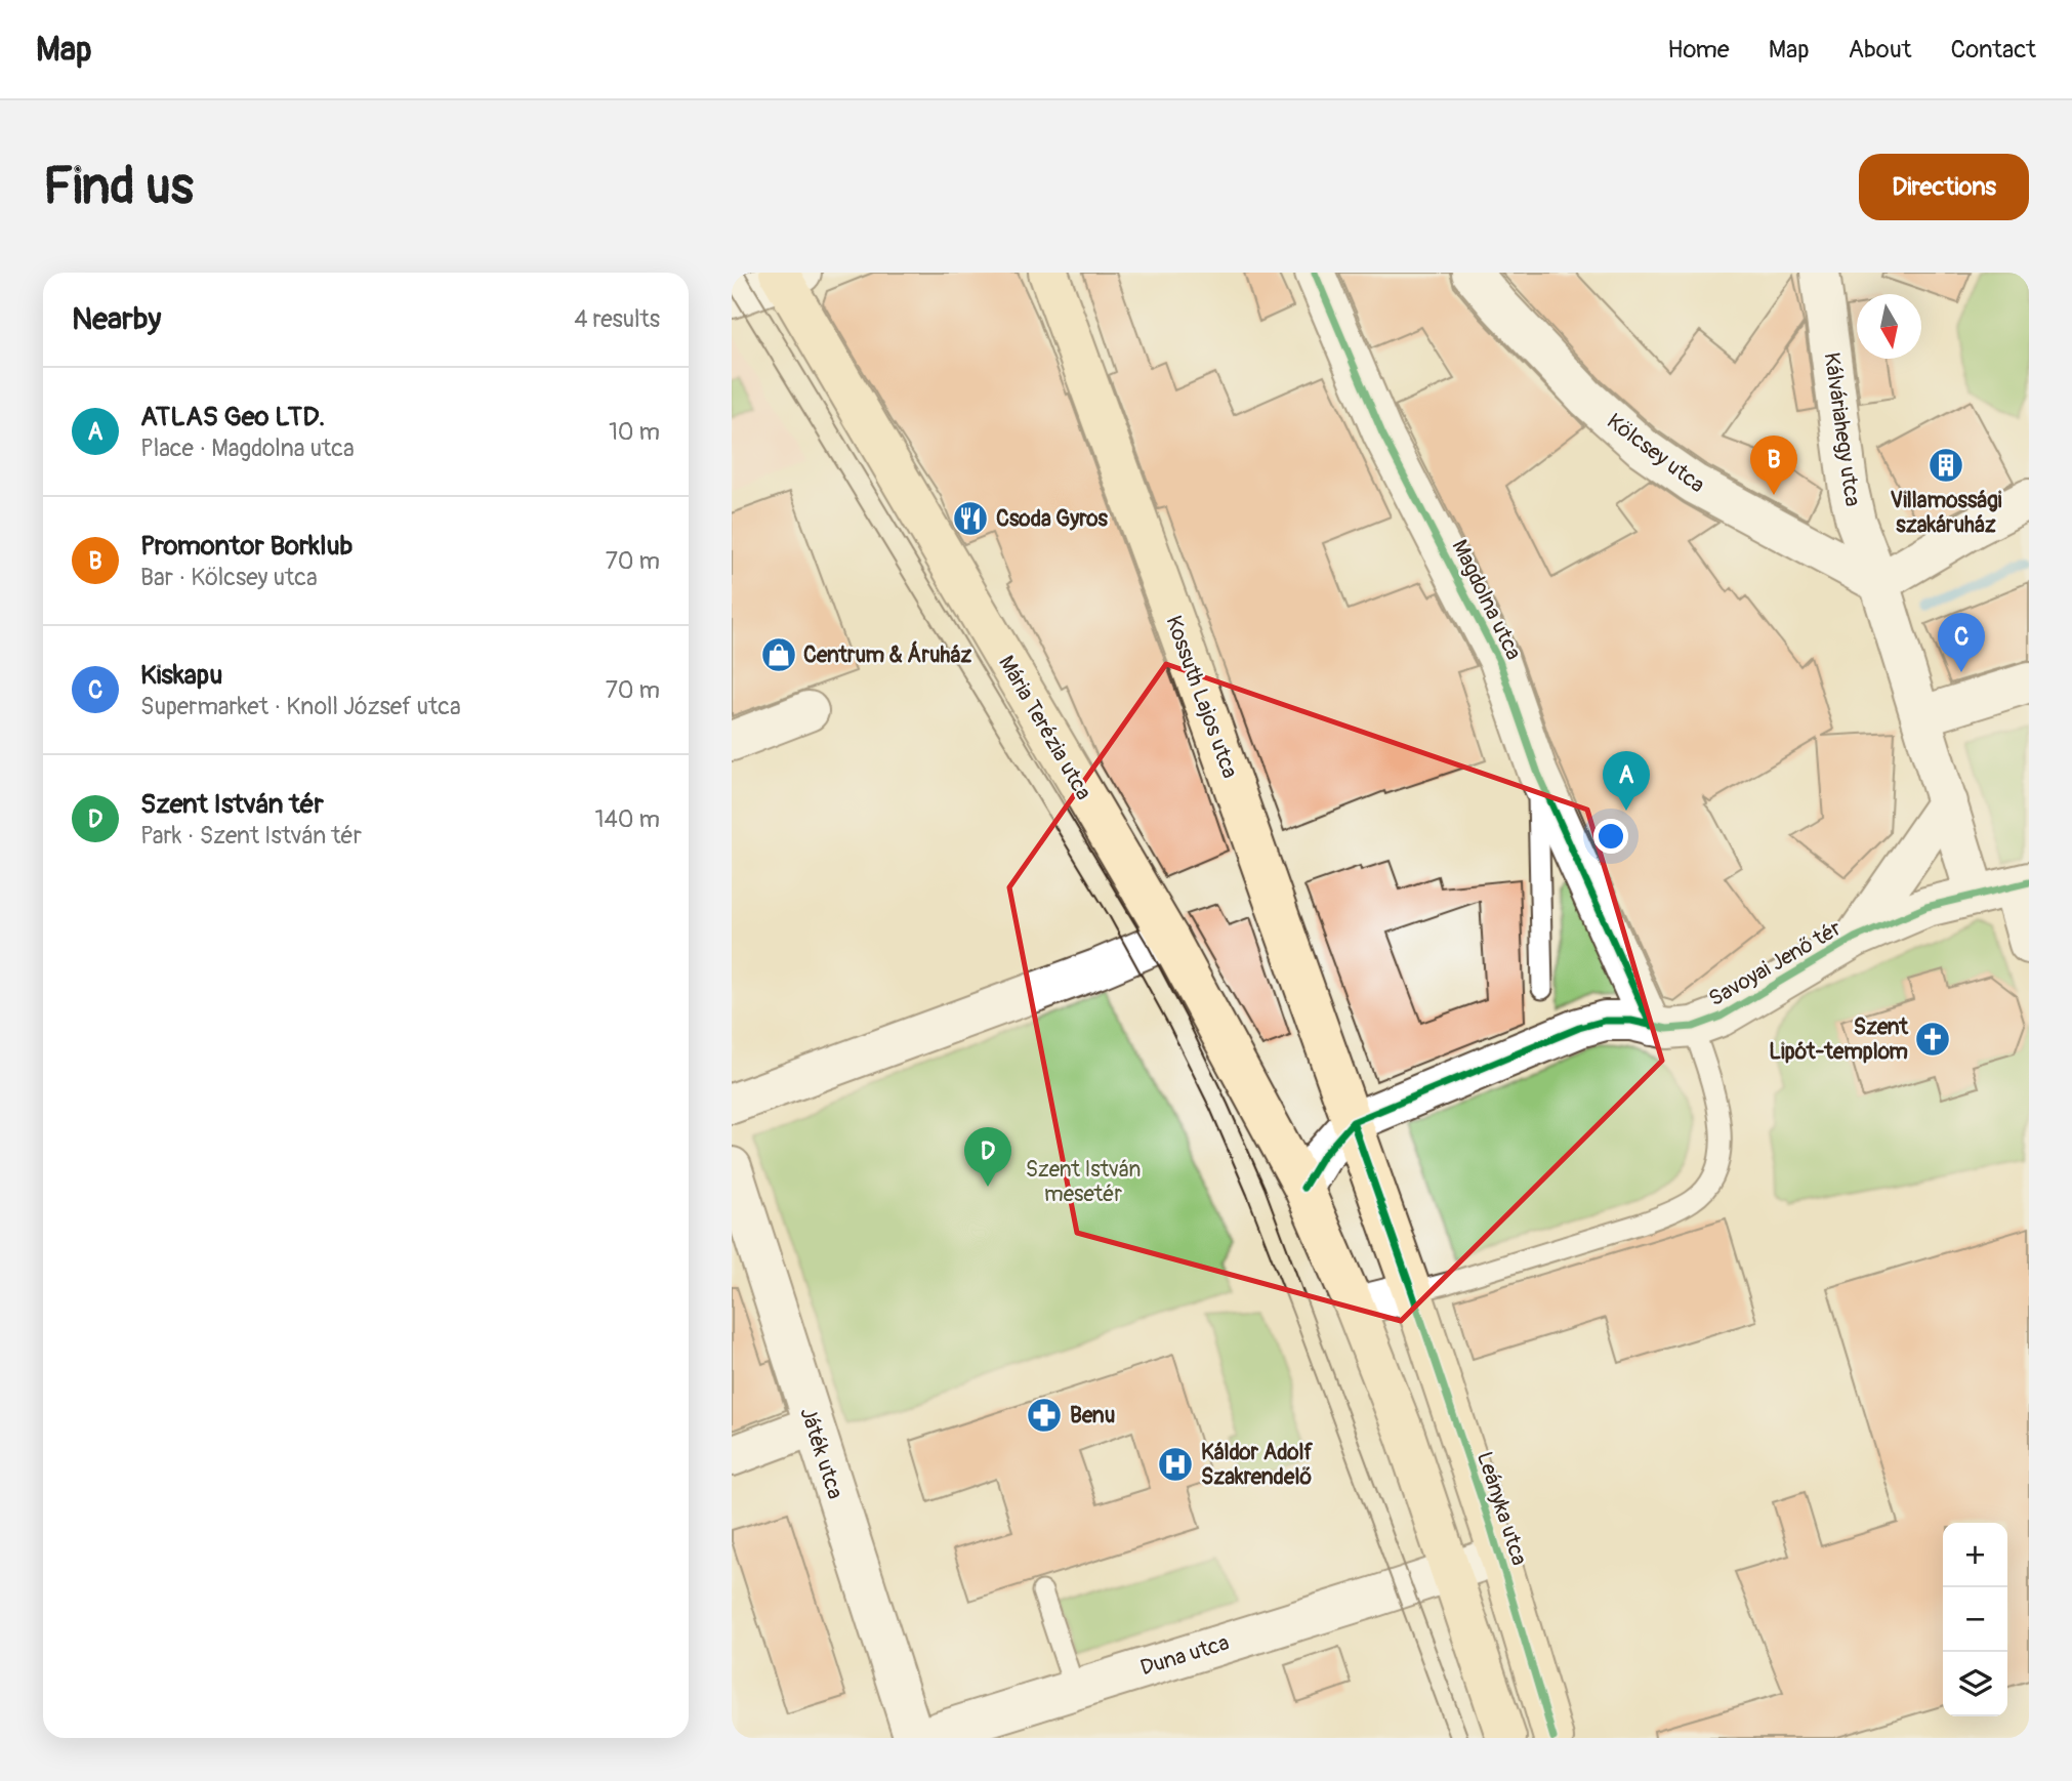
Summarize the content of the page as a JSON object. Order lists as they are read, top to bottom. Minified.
{"streets":{"main road":["Kossuth Lajos utca","Mária Terézia utca","Leányka utca"],"street":["Kálváriahegy utca","Kölcsey utca","Magdolna utca","Savoyai Jenő tér","Játék utca","Duna utca"]},"crossings":[["Kálváriahegy utca","Kölcsey utca"],["Magdolna utca","Savoyai Jenő tér"],["Kossuth Lajos utca","Savoyai Jenő tér"],["Mária Terézia utca","Savoyai Jenő tér"],["Savoyai Jenő tér","Leányka utca"],["Játék utca","Duna utca"],["Leányka utca","Duna utca"]],"parks":["Szent István mesetér"],"places":{"building":["Villamossági szakáruház"],"restaurant":["Csoda Gyros"],"shop":["Centrum & Áruház"],"church":["Szent Lipót-templom"],"pharmacy":["Benu"],"hospital":["Káldor Adolf Szakrendelő"]},"north":"bottom","page":{"header":"Map","nav":["Home","Map","About","Contact"],"buttons":"Directions","title":"Find us","heading":["Nearby","4 results"],"list":[{"mark":"A","name":"ATLAS Geo LTD.","note":"Place · Magdolna utca","value":"10 m"},{"mark":"B","name":"Promontor Borklub","note":"Bar · Kölcsey utca","value":"70 m"},{"mark":"C","name":"Kiskapu","note":"Supermarket · Knoll József utca","value":"70 m"},{"mark":"D","name":"Szent István tér","note":"Park · Szent István tér","value":"140 m"}],"pins":["B","C","A","D"],"map_buttons":["+","−"]}}
